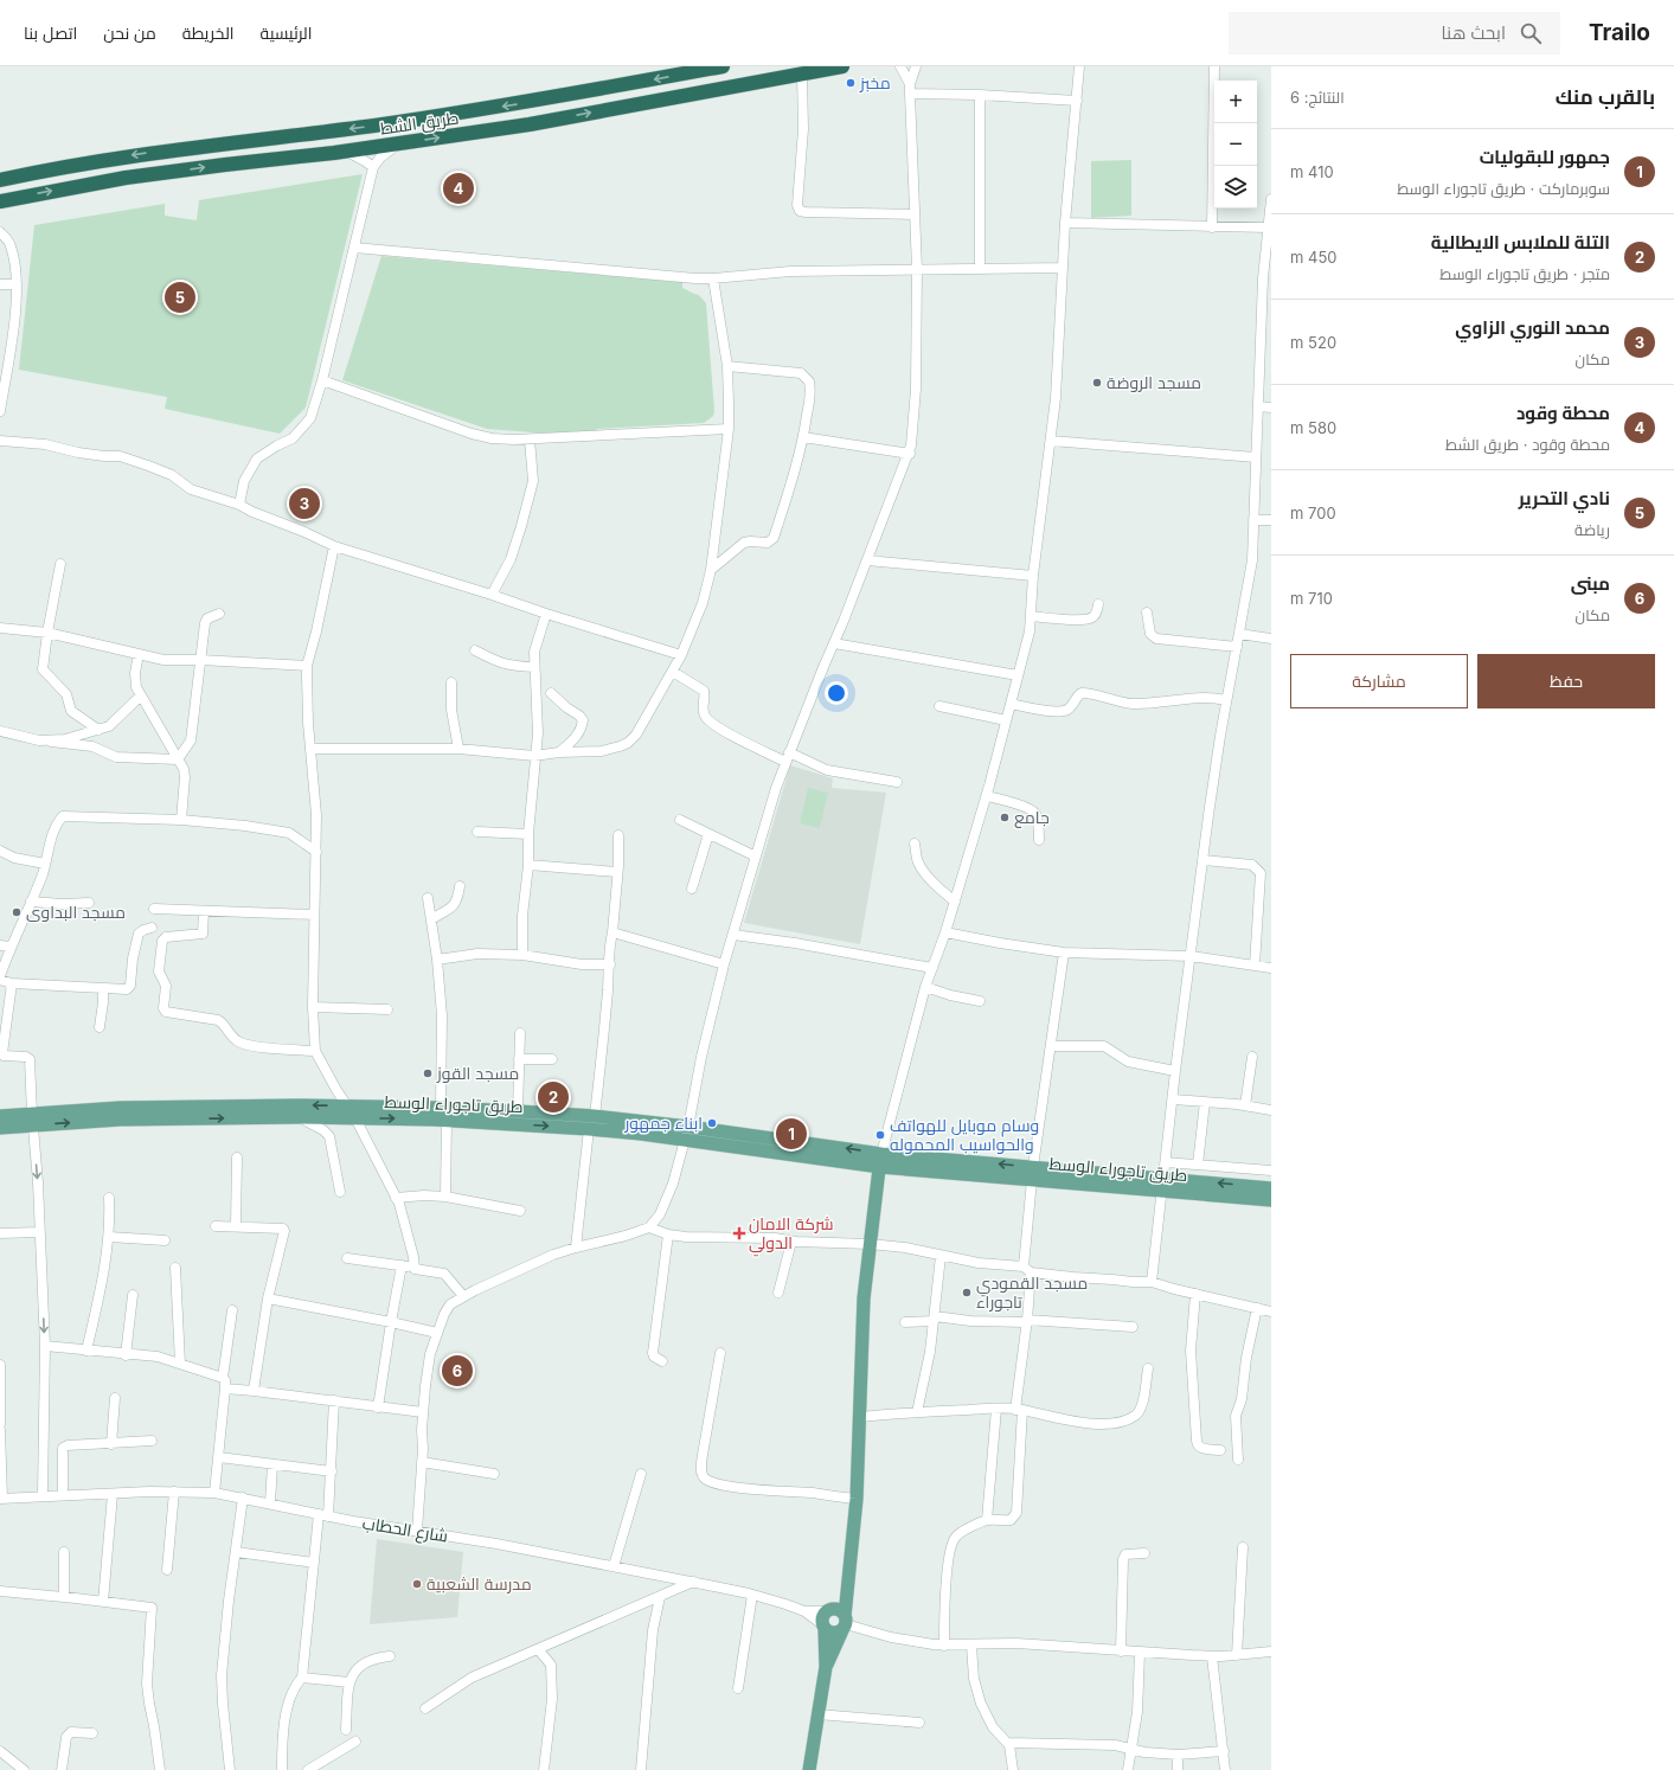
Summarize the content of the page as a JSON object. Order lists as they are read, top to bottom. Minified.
{"streets":{"highway":["طريق الشط"],"main road":["طريق تاجوراء الوسط"],"street":["شارع الحطاب"]},"places":{"other":["مخبز","مسجد الروضة","جامع","مسجد البداوى","مسجد القوز","ابناء جمهور","وسام موبايل للهواتف والحواسيب المحموله","مسجد القمودي تاجوراء","مدرسة الشعبية"],"health":["شركة الامان الدولي"]},"page":{"header":"Trailo","search":"ابحث هنا","nav":["الرئيسية","الخريطة","من نحن","اتصل بنا"],"heading":["بالقرب منك","النتائج: 6"],"map_buttons":["+","−"],"list":[{"mark":"1","name":"جمهور للبقوليات","note":"سوبرماركت · طريق تاجوراء الوسط","value":"410 m"},{"mark":"2","name":"التلة للملابس الايطالية","note":"متجر · طريق تاجوراء الوسط","value":"450 m"},{"mark":"3","name":"محمد النوري الزاوي","note":"مكان","value":"520 m"},{"mark":"4","name":"محطة وقود","note":"محطة وقود · طريق الشط","value":"580 m"},{"mark":"5","name":"نادي التحرير","note":"رياضة","value":"700 m"},{"mark":"6","name":"مبنى","note":"مكان","value":"710 m"}],"pins":["4","5","3","2","1","6"],"buttons":["حفظ","مشاركة"]}}
